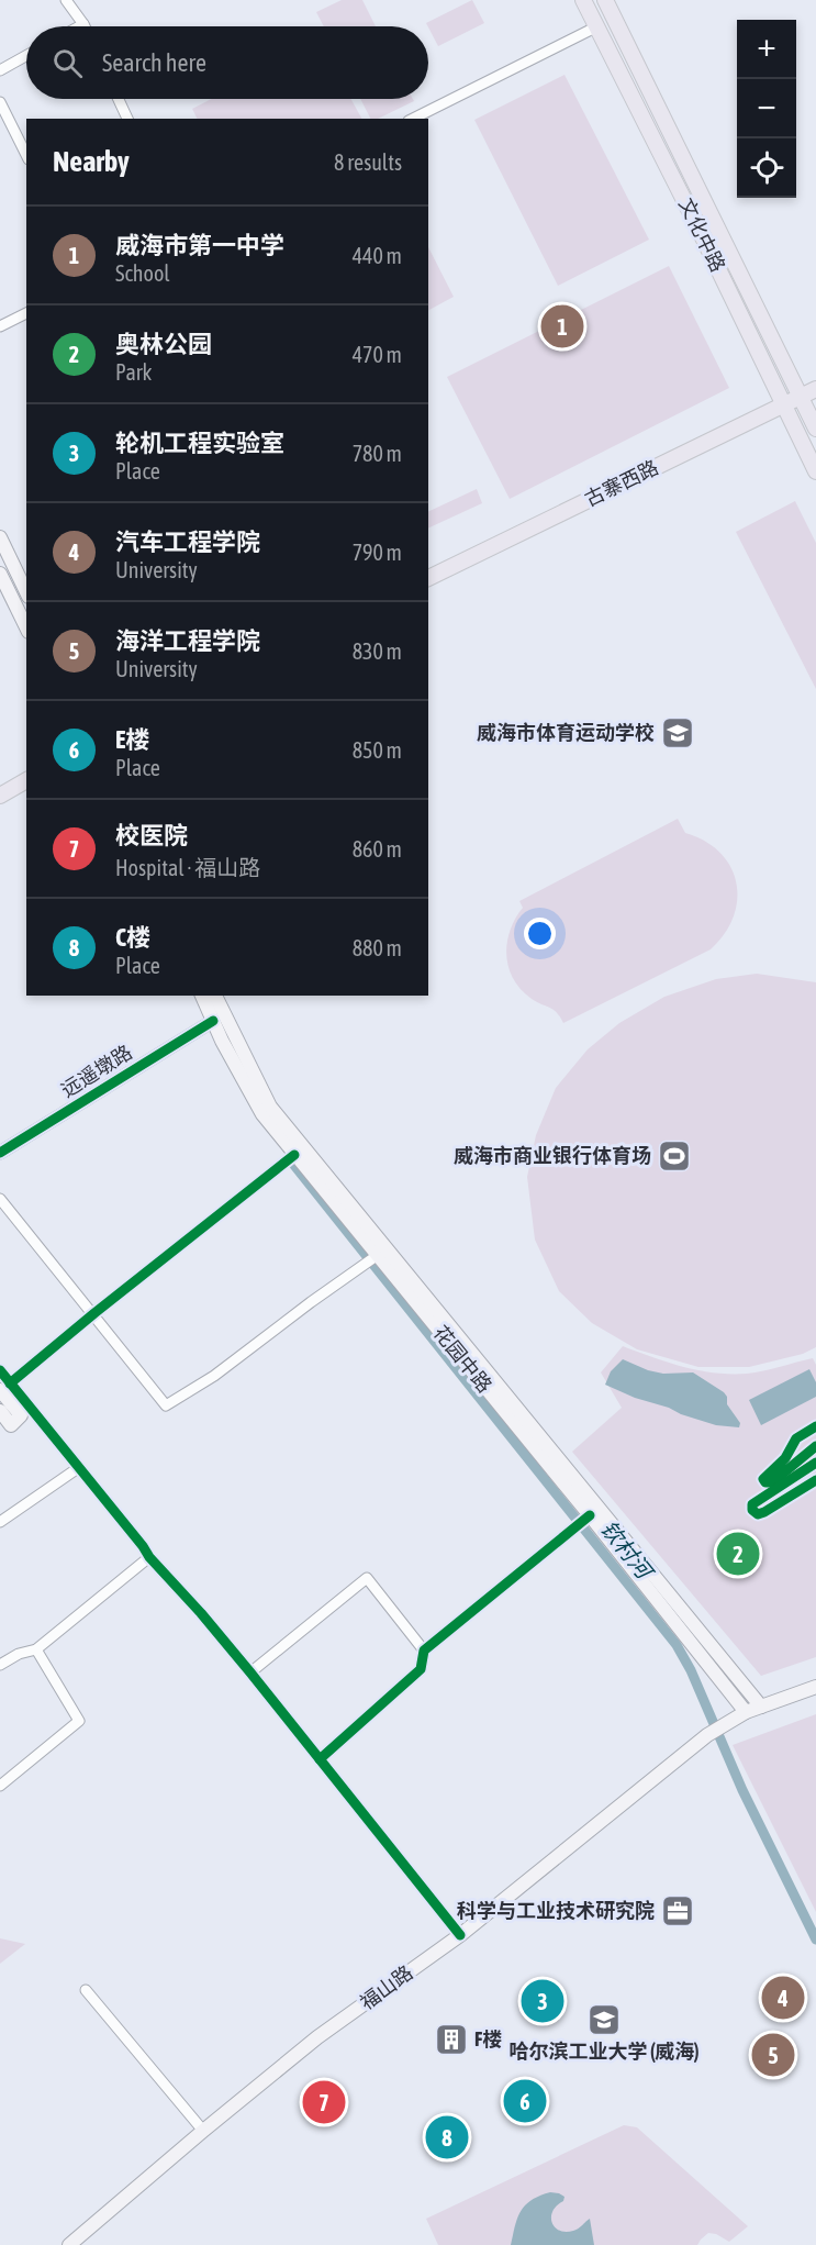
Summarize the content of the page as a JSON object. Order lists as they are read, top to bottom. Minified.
{"streets":{"main road":["文化中路","古寨西路","花园中路","福山路"],"street":["远遥墩路"]},"crossings":[["文化中路","古寨西路"],["远遥墩路","花园中路"],["花园中路","福山路"]],"water":["钦村河"],"places":{"school or university":["威海市体育运动学校","哈尔滨工业大学 (威海)"],"sports":["威海市商业银行体育场"],"office":["科学与工业技术研究院"],"building":["F楼"]},"page":{"map_buttons":["+","−"],"search":"Search here","heading":["Nearby","8 results"],"list":[{"mark":"1","name":"威海市第一中学","note":"School","value":"440 m"},{"mark":"2","name":"奥林公园","note":"Park","value":"470 m"},{"mark":"3","name":"轮机工程实验室","note":"Place","value":"780 m"},{"mark":"4","name":"汽车工程学院","note":"University","value":"790 m"},{"mark":"5","name":"海洋工程学院","note":"University","value":"830 m"},{"mark":"6","name":"E楼","note":"Place","value":"850 m"},{"mark":"7","name":"校医院","note":"Hospital · 福山路","value":"860 m"},{"mark":"8","name":"C楼","note":"Place","value":"880 m"}],"pins":["1","2","4","3","5","6","7","8"]}}
